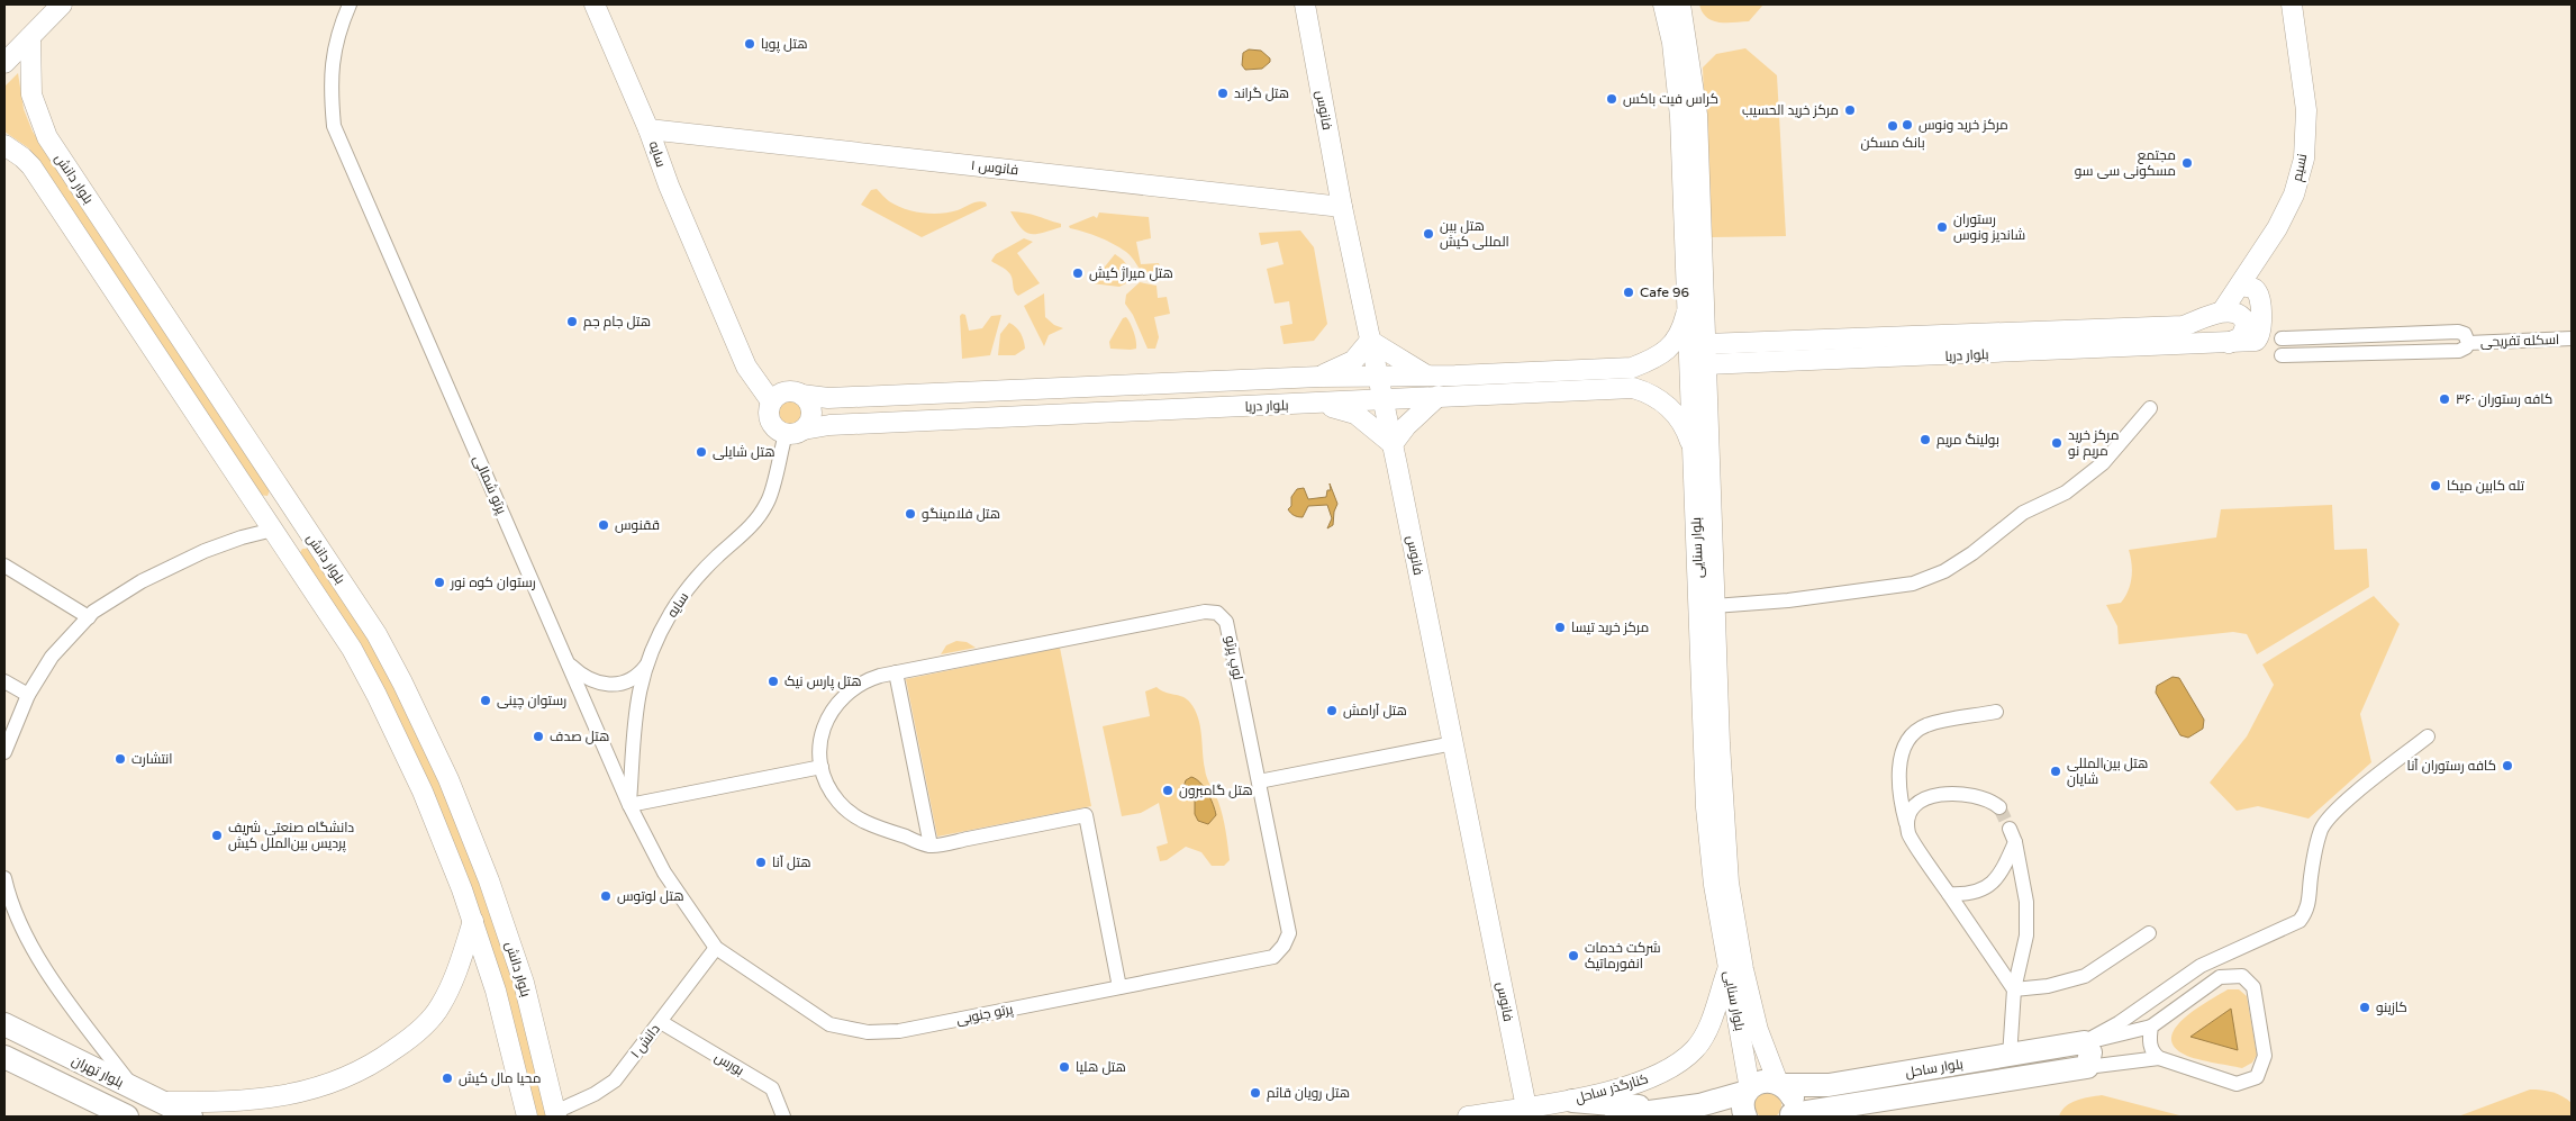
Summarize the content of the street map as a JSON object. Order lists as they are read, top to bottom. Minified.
{"streets":{"main road":["بلوار ساحل","بلوار تهران"],"street":["فانوس","سایه","فانوس ۱","نسیم","بلوار دانش","اسکله تفریحی","بلوار دریا","پرتو شمالی","بلوار سنایی","لوپ پرتو","پرتو جنوبی","دانش ۱","بورس","کنارگذر ساحل"]},"crossings":[["فانوس","فانوس ۱"],["فانوس","بلوار دریا"],["فانوس","کنارگذر ساحل"],["سایه","فانوس ۱"],["سایه","بلوار دریا"],["سایه","پرتو شمالی"],["نسیم","بلوار دریا"],["بلوار دانش","دانش ۱"],["بلوار دریا","بلوار سنایی"],["پرتو شمالی","پرتو جنوبی"],["پرتو شمالی","دانش ۱"],["بلوار سنایی","بلوار ساحل"],["بلوار سنایی","کنارگذر ساحل"],["لوپ پرتو","پرتو جنوبی"],["پرتو جنوبی","دانش ۱"],["دانش ۱","بورس"]],"places":["هتل پویا","هتل گراند","کراس فیت باکس","مرکز خرید الحسیب","مرکز خرید ونوس","بانک مسکن","مجتمع مسکونی سی سو","رستوران شاندیز ونوس","هتل بین المللی کیش","هتل میراژ کیش","Cafe 96","هتل جام جم","کافه رستوران ۳۶۰","بولینگ مریم","مرکز خرید مریم نو","هتل شایلی","تله کابین میکا","هتل فلامینگو","ققنوس","رستوان کوه نور","مرکز خرید تیسا","هتل پارس نیک","رستوان چینی","هتل آرامش","هتل صدف","انتشارت","کافه رستوران آنا","هتل بین‌المللی شایان","هتل گامبرون","دانشگاه صنعتی شریف پردیس بین‌الملل کیش","هتل آنا","هتل لوتوس","شرکت خدمات انفورماتیک","کازینو","هتل هلیا","محیا مال کیش","هتل رویان قائم"]}
